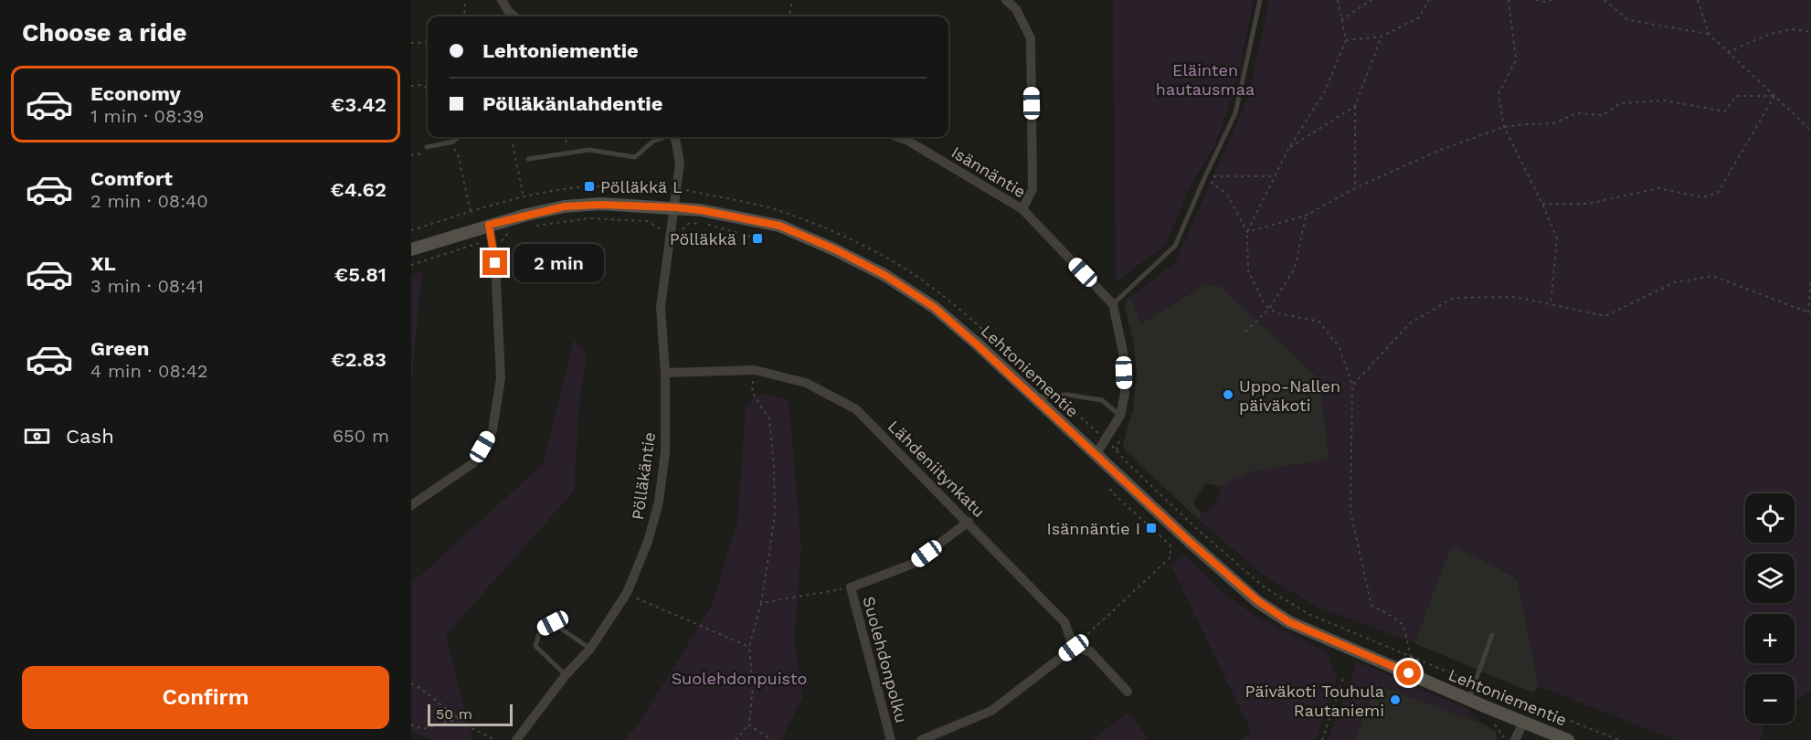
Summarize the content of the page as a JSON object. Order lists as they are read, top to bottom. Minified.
{"streets":{"main road":["Lehtoniementie"],"street":["Isännäntie","Lähdeniitynkatu","Pölläkäntie","Suolehdonpolku"]},"crossings":[["Lehtoniementie","Pölläkäntie"],["Lähdeniitynkatu","Pölläkäntie"]],"parks":["Eläinten hautausmaa","Suolehdonpuisto"],"places":{"transit":["Pölläkkä L","Pölläkkä I","Isännäntie I"],"other":["Uppo-Nallen päiväkoti","Päiväkoti Touhula Rautaniemi"]},"scale_bar":"50 m","page":{"heading":"Choose a ride","banner":["Lehtoniementie","Pölläkänlahdentie"],"list":[{"name":"Economy","note":"1 min · 08:39","value":"€3.42"},{"name":"Comfort","note":"2 min · 08:40","value":"€4.62"},{"name":"XL","note":"3 min · 08:41","value":"€5.81"},{"name":"Green","note":"4 min · 08:42","value":"€2.83"}],"bubble":"2 min","pay":["Cash","650 m"],"map_buttons":["+","−"],"buttons":"Confirm","scale":"50 m"}}
